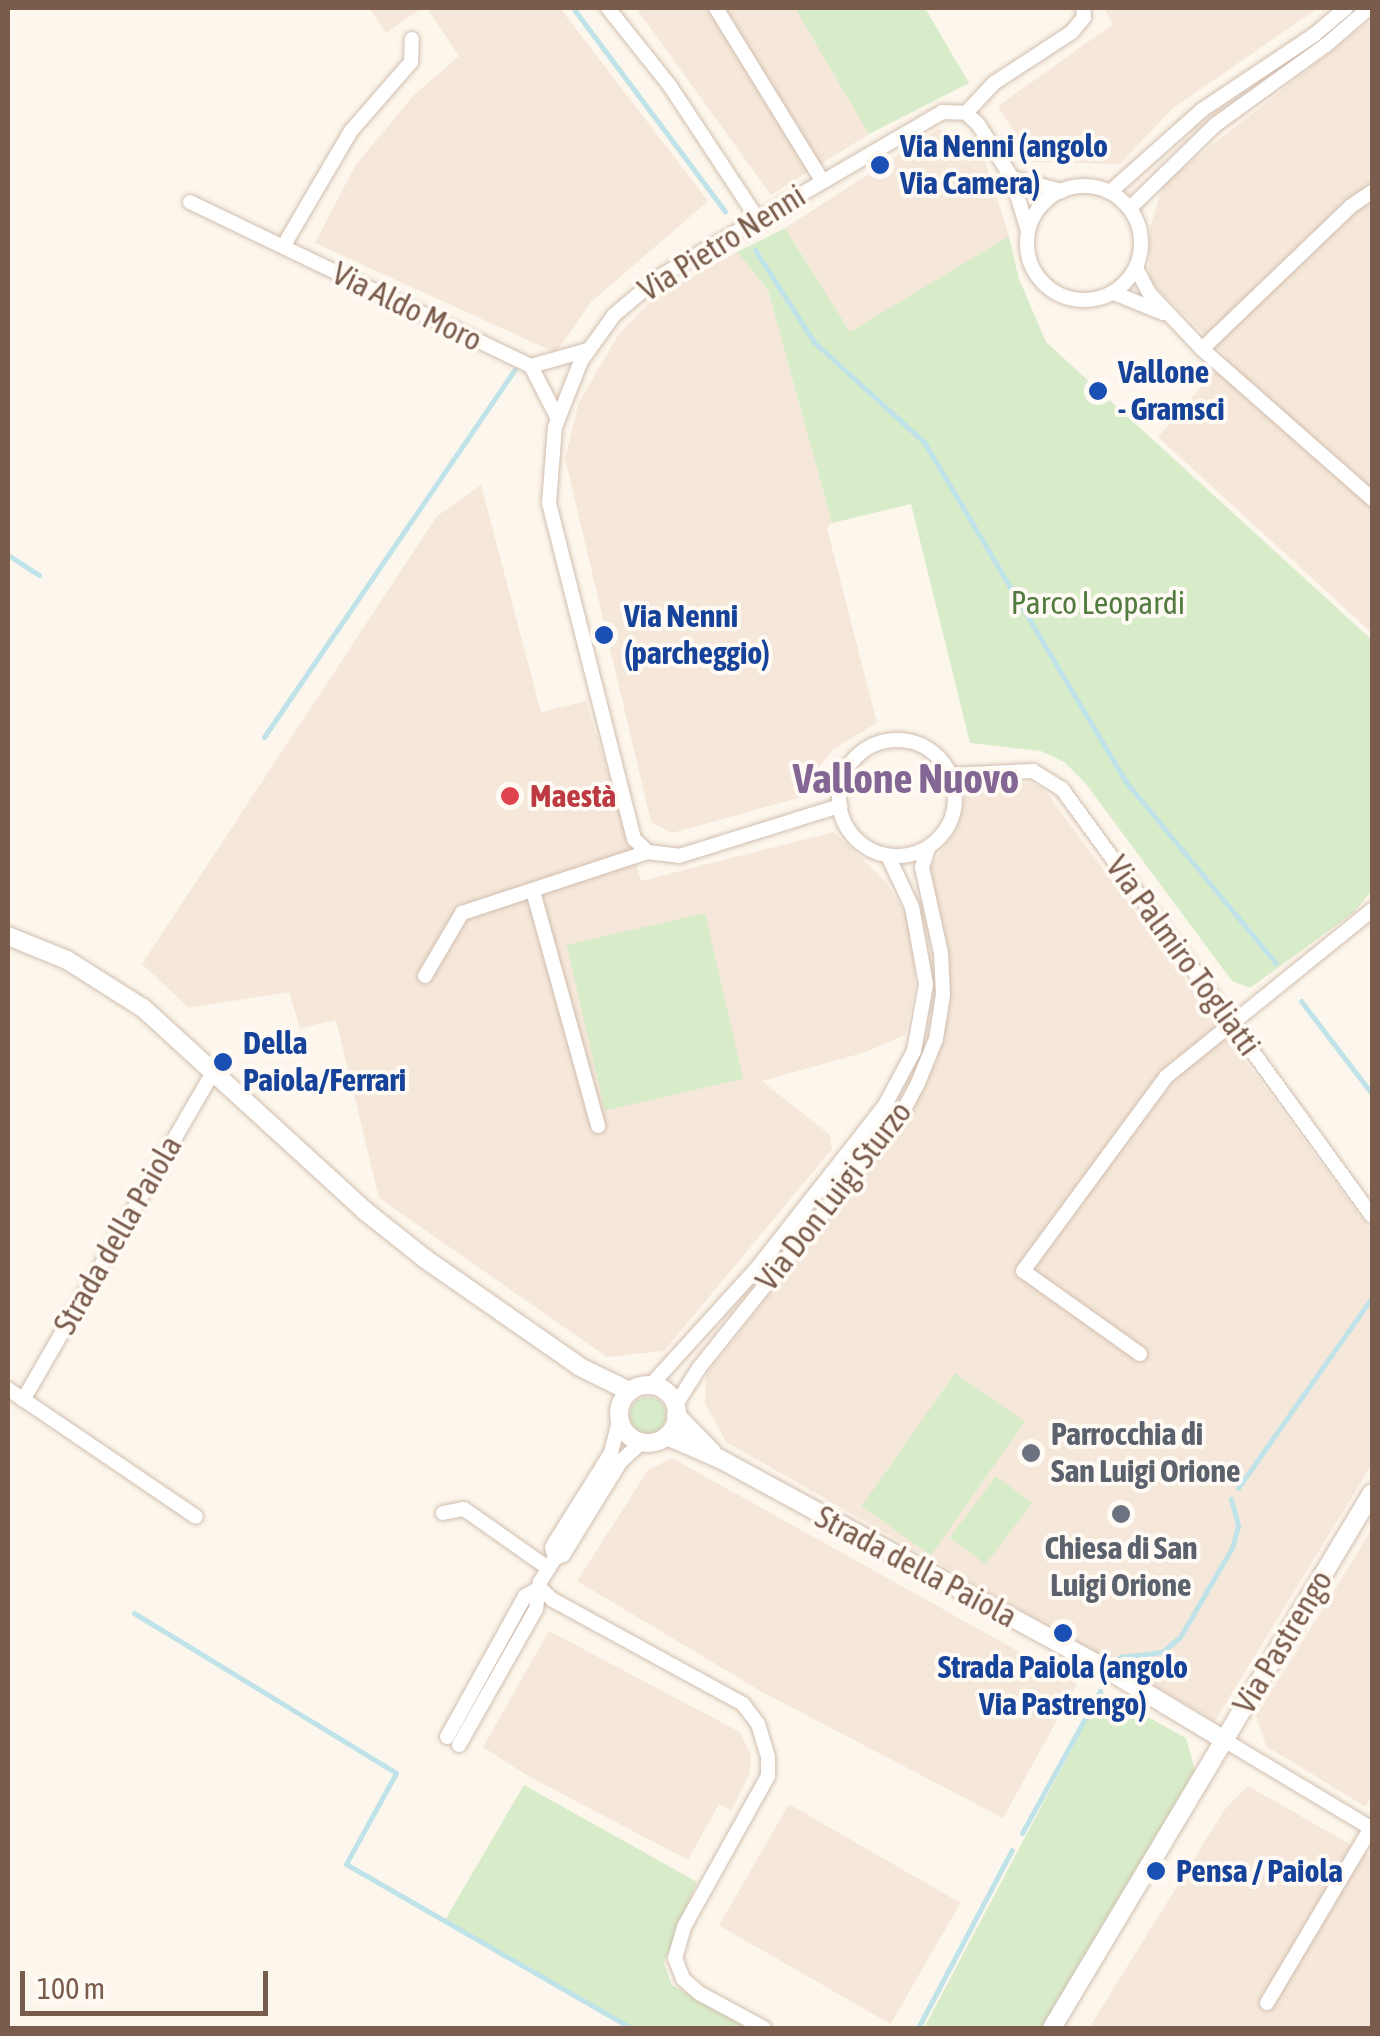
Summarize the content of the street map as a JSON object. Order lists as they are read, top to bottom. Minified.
{"streets":{"street":["Via Pietro Nenni","Via Aldo Moro","Via Palmiro Togliatti","Via Don Luigi Sturzo","Strada della Paiola","Via Pastrengo"]},"crossings":[["Via Palmiro Togliatti","Via Don Luigi Sturzo"],["Via Don Luigi Sturzo","Strada della Paiola"],["Strada della Paiola","Via Pastrengo"]],"districts":["Vallone Nuovo"],"parks":["Parco Leopardi"],"places":["Via Nenni (angolo Via Camera)","Vallone - Gramsci","Via Nenni (parcheggio)","Maestà","Della Paiola/Ferrari","Parrocchia di San Luigi Orione","Chiesa di San Luigi Orione","Strada Paiola (angolo Via Pastrengo)","Pensa / Paiola"],"scale_bar":"100 m"}
